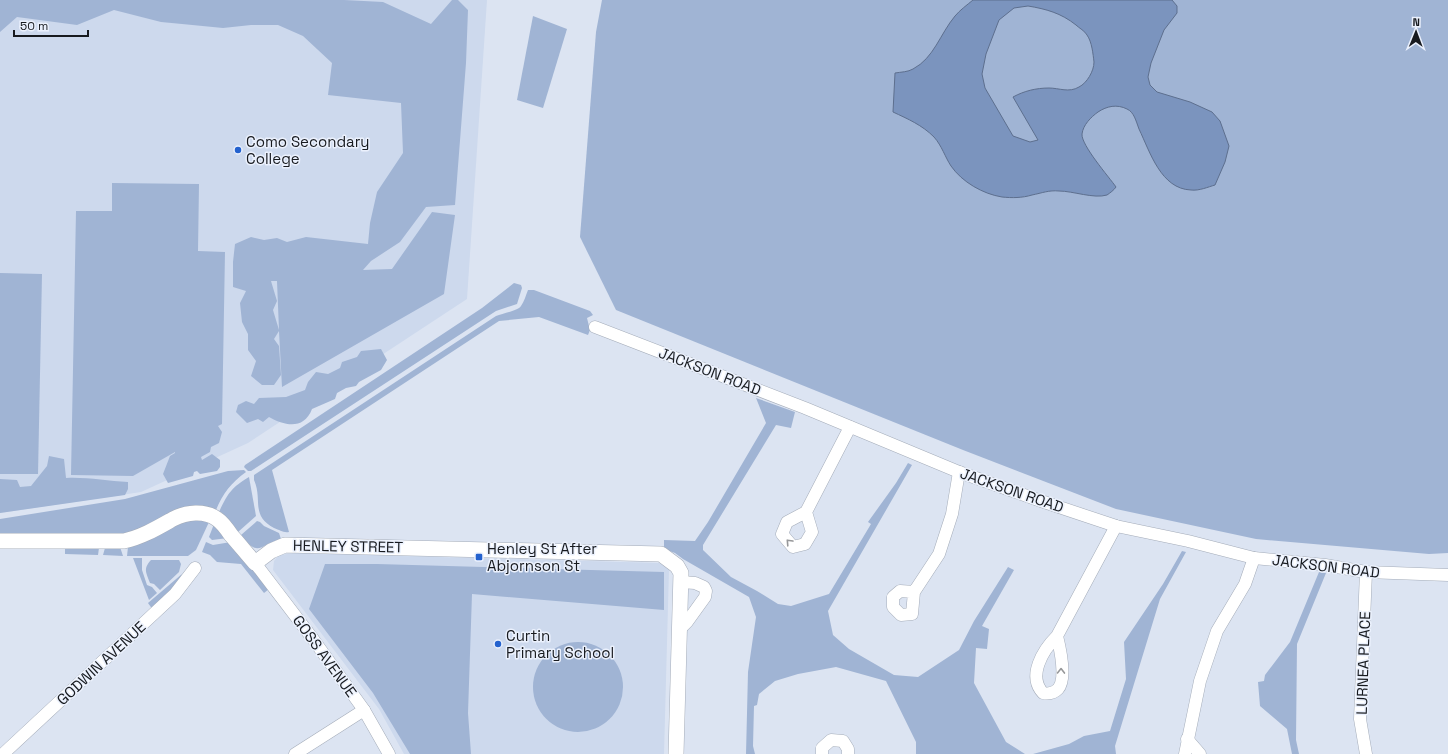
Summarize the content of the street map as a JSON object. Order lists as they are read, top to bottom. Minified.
{"streets":{"street":["JACKSON ROAD","HENLEY STREET","GOSS AVENUE","GODWIN AVENUE","LURNEA PLACE"]},"crossings":[["JACKSON ROAD","LURNEA PLACE"],["HENLEY STREET","GOSS AVENUE"]],"places":{"other":["Como Secondary College","Curtin Primary School"],"transit":["Henley St After Abjornson St"]},"scale_bar":"50 m","north":"top"}
